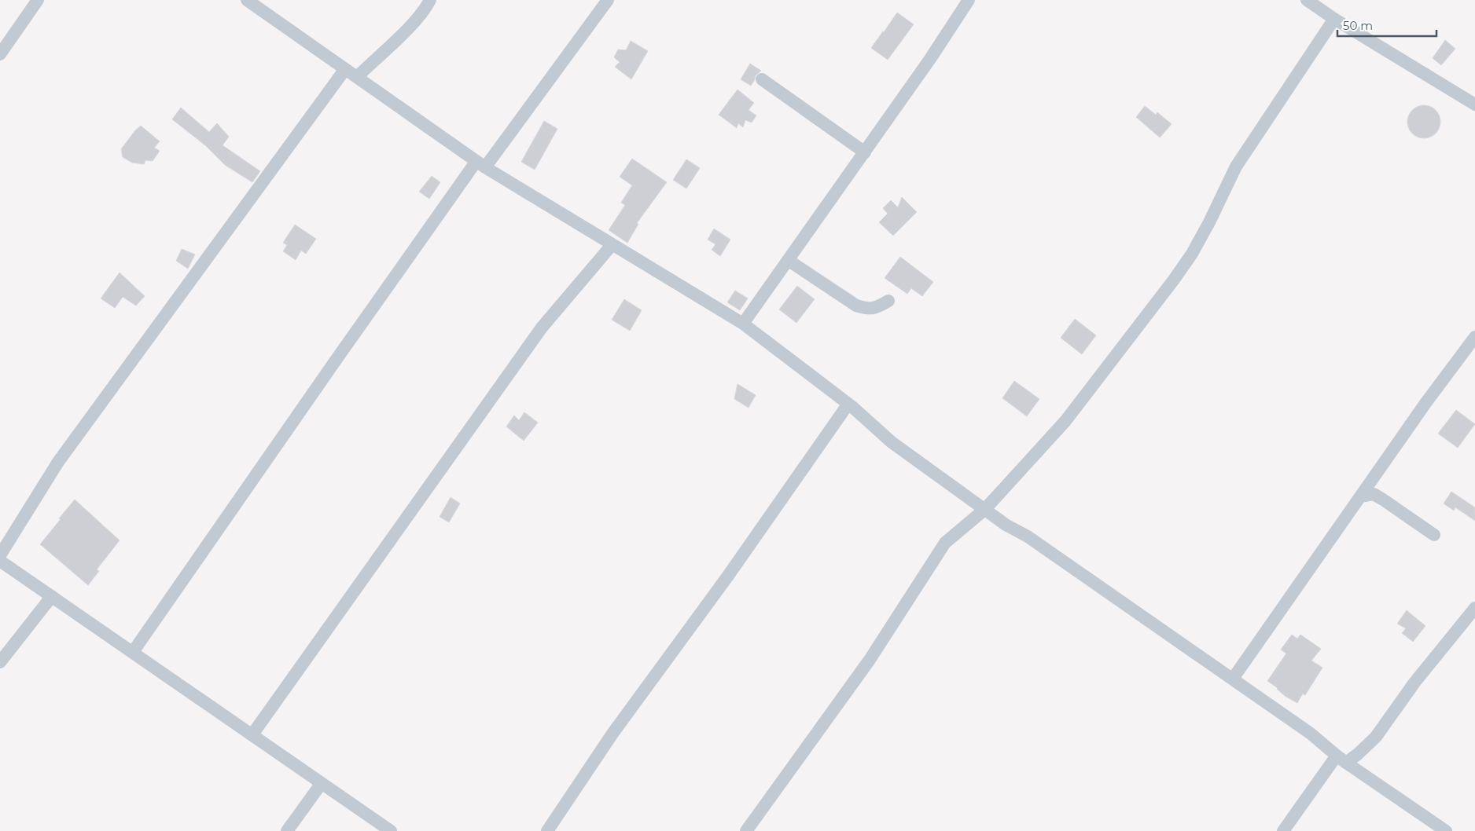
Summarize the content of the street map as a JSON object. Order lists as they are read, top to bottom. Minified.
{"scale_bar":"50 m"}
